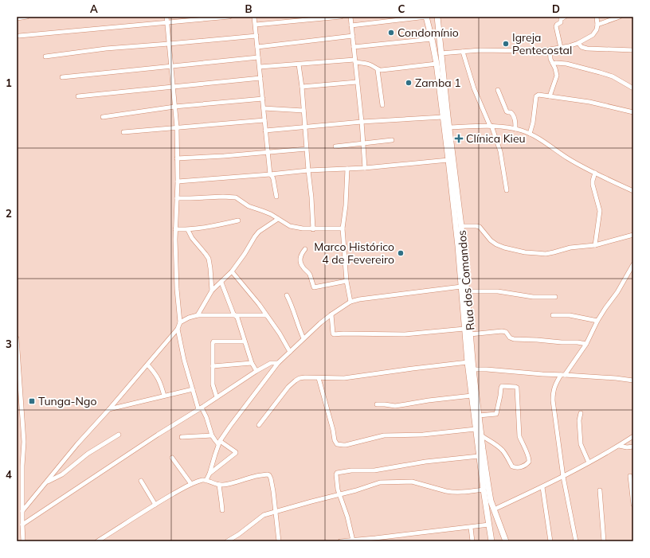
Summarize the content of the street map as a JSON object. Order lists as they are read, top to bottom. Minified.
{"streets":{"main road":["Rua dos Comandos"]},"places":{"other":["Condomínio","Igreja Pentecostal","Zamba 1","Marco Histórico 4 de Fevereiro"],"health":["Clínica Kieu"],"transit":["Tunga-Ngo"]},"grid":{"columns":["A","B","C","D"],"rows":["1","2","3","4"]}}
